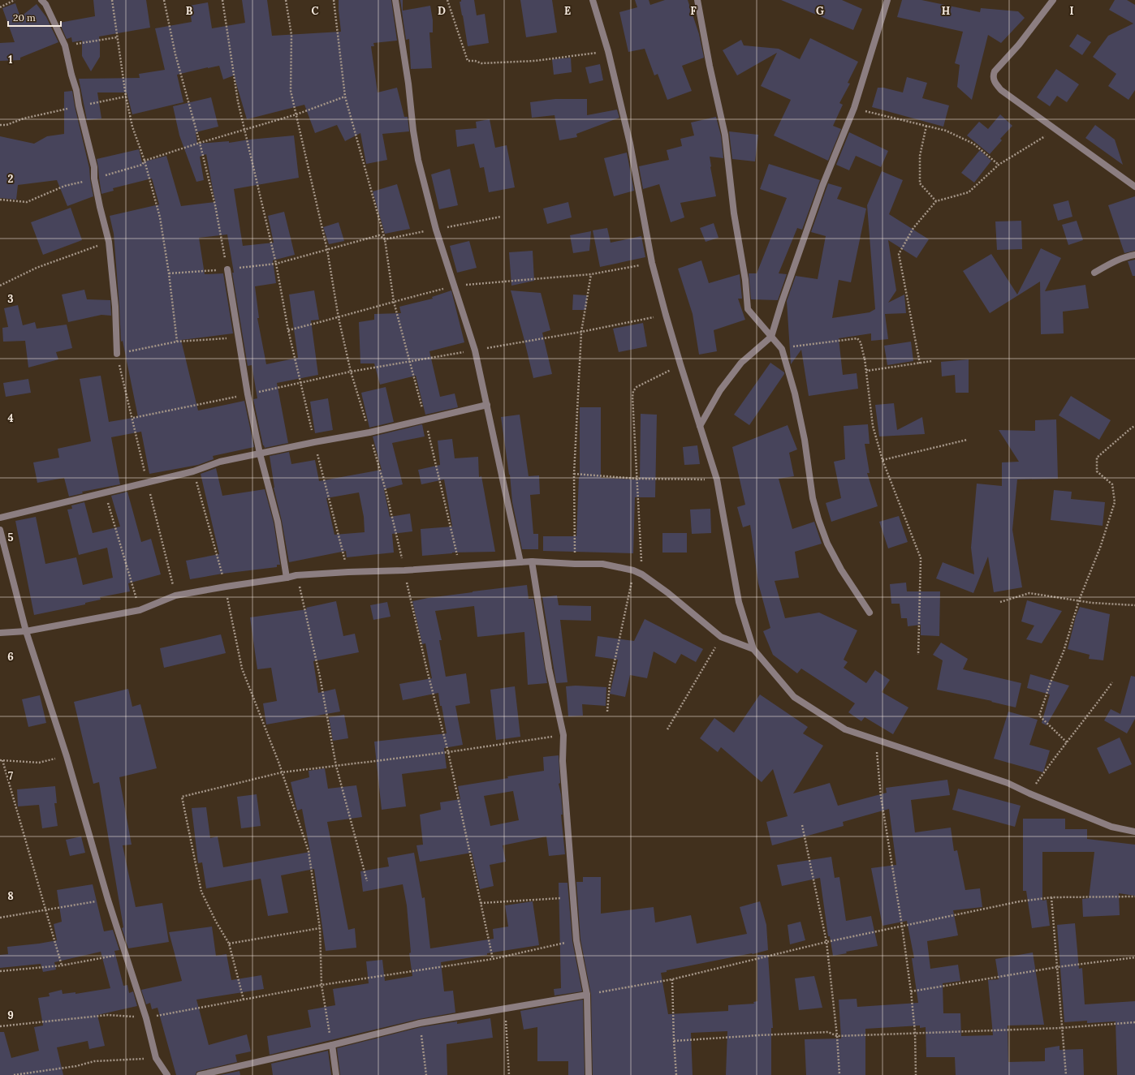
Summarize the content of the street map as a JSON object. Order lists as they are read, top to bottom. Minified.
{"scale_bar":"20 m","grid":{"columns":["B","C","D","E","F","G","H","I"],"rows":["1","2","3","4","5","6","7","8","9"]}}
